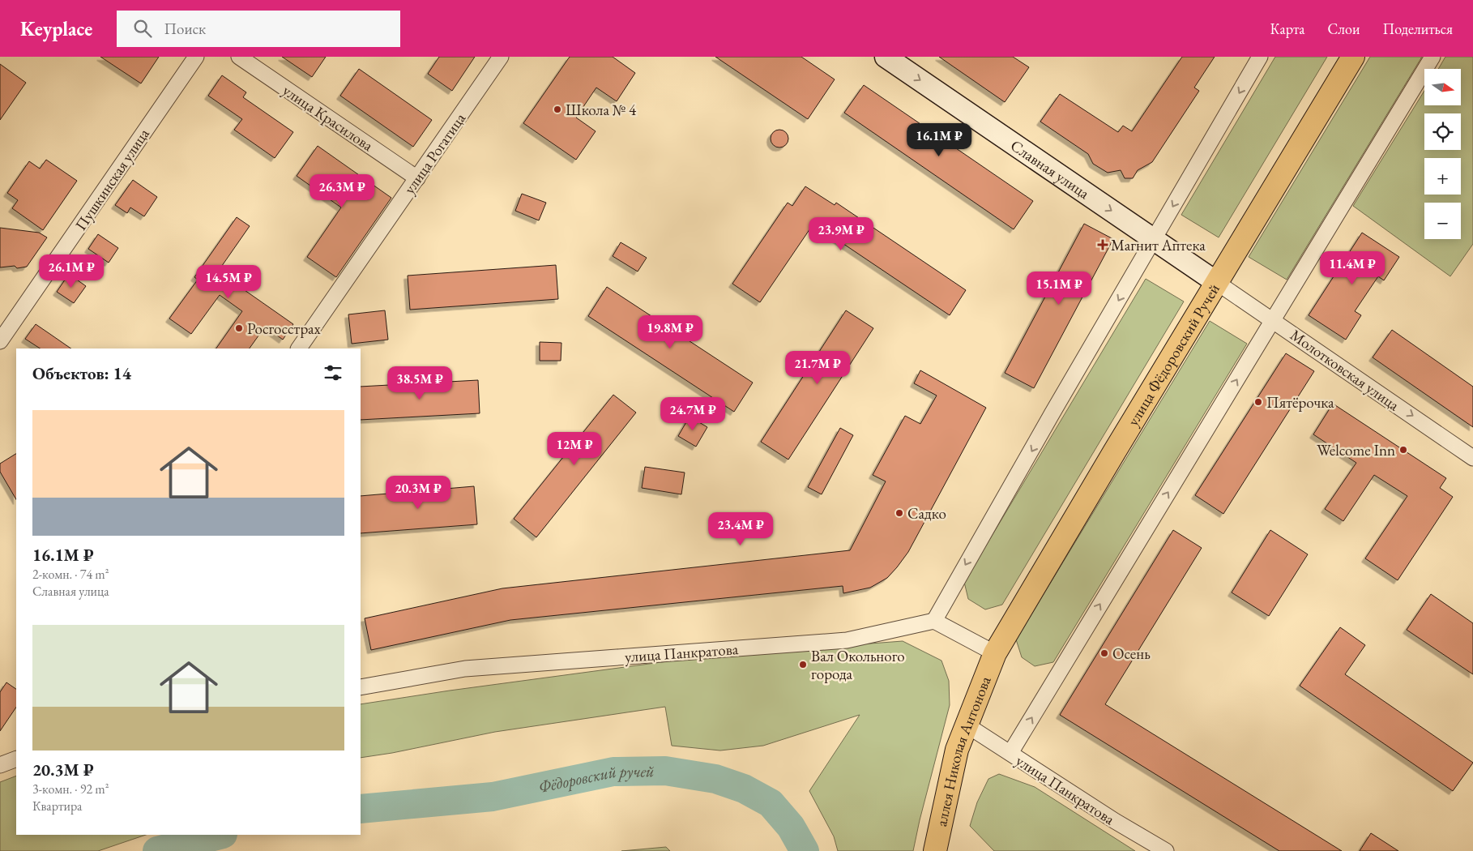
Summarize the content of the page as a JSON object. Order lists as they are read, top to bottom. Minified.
{"streets":{"main road":["улица Фёдоровский Ручей","аллея Николая Антонова"],"street":["улица Красилова","улица Рогатица","Славная улица","Пушкинская улица","Молотковская улица","улица Панкратова"]},"crossings":[["улица Красилова","улица Рогатица"],["Славная улица","улица Фёдоровский Ручей"],["Славная улица","Молотковская улица"],["улица Фёдоровский Ручей","Молотковская улица"],["улица Фёдоровский Ручей","аллея Николая Антонова"],["улица Панкратова","аллея Николая Антонова"]],"one_way":["Славная улица","Молотковская улица"],"water":["Фёдоровский ручей"],"places":{"other":["Школа № 4","Росгосстрах","Пятёрочка","Welcome Inn","Садко","Осень","Вал Окольного города"],"health":["Магнит Аптека"]},"north":"right","page":{"header":"Keyplace","search":"Поиск","nav":["Карта","Слои","Поделиться"],"map_buttons":["+","−"],"price":["16.1M ₽","26.3M ₽","23.9M ₽","11.4M ₽","26.1M ₽","14.5M ₽","15.1M ₽","19.8M ₽","21.7M ₽","38.5M ₽","24.7M ₽","12M ₽","20.3M ₽","23.4M ₽"],"heading":"Объектов: 14","list":[{"name":"16.1M ₽","note":"2-комн. · 74 m² · Славная улица"},{"name":"20.3M ₽","note":"3-комн. · 92 m² · Квартира"}]}}
